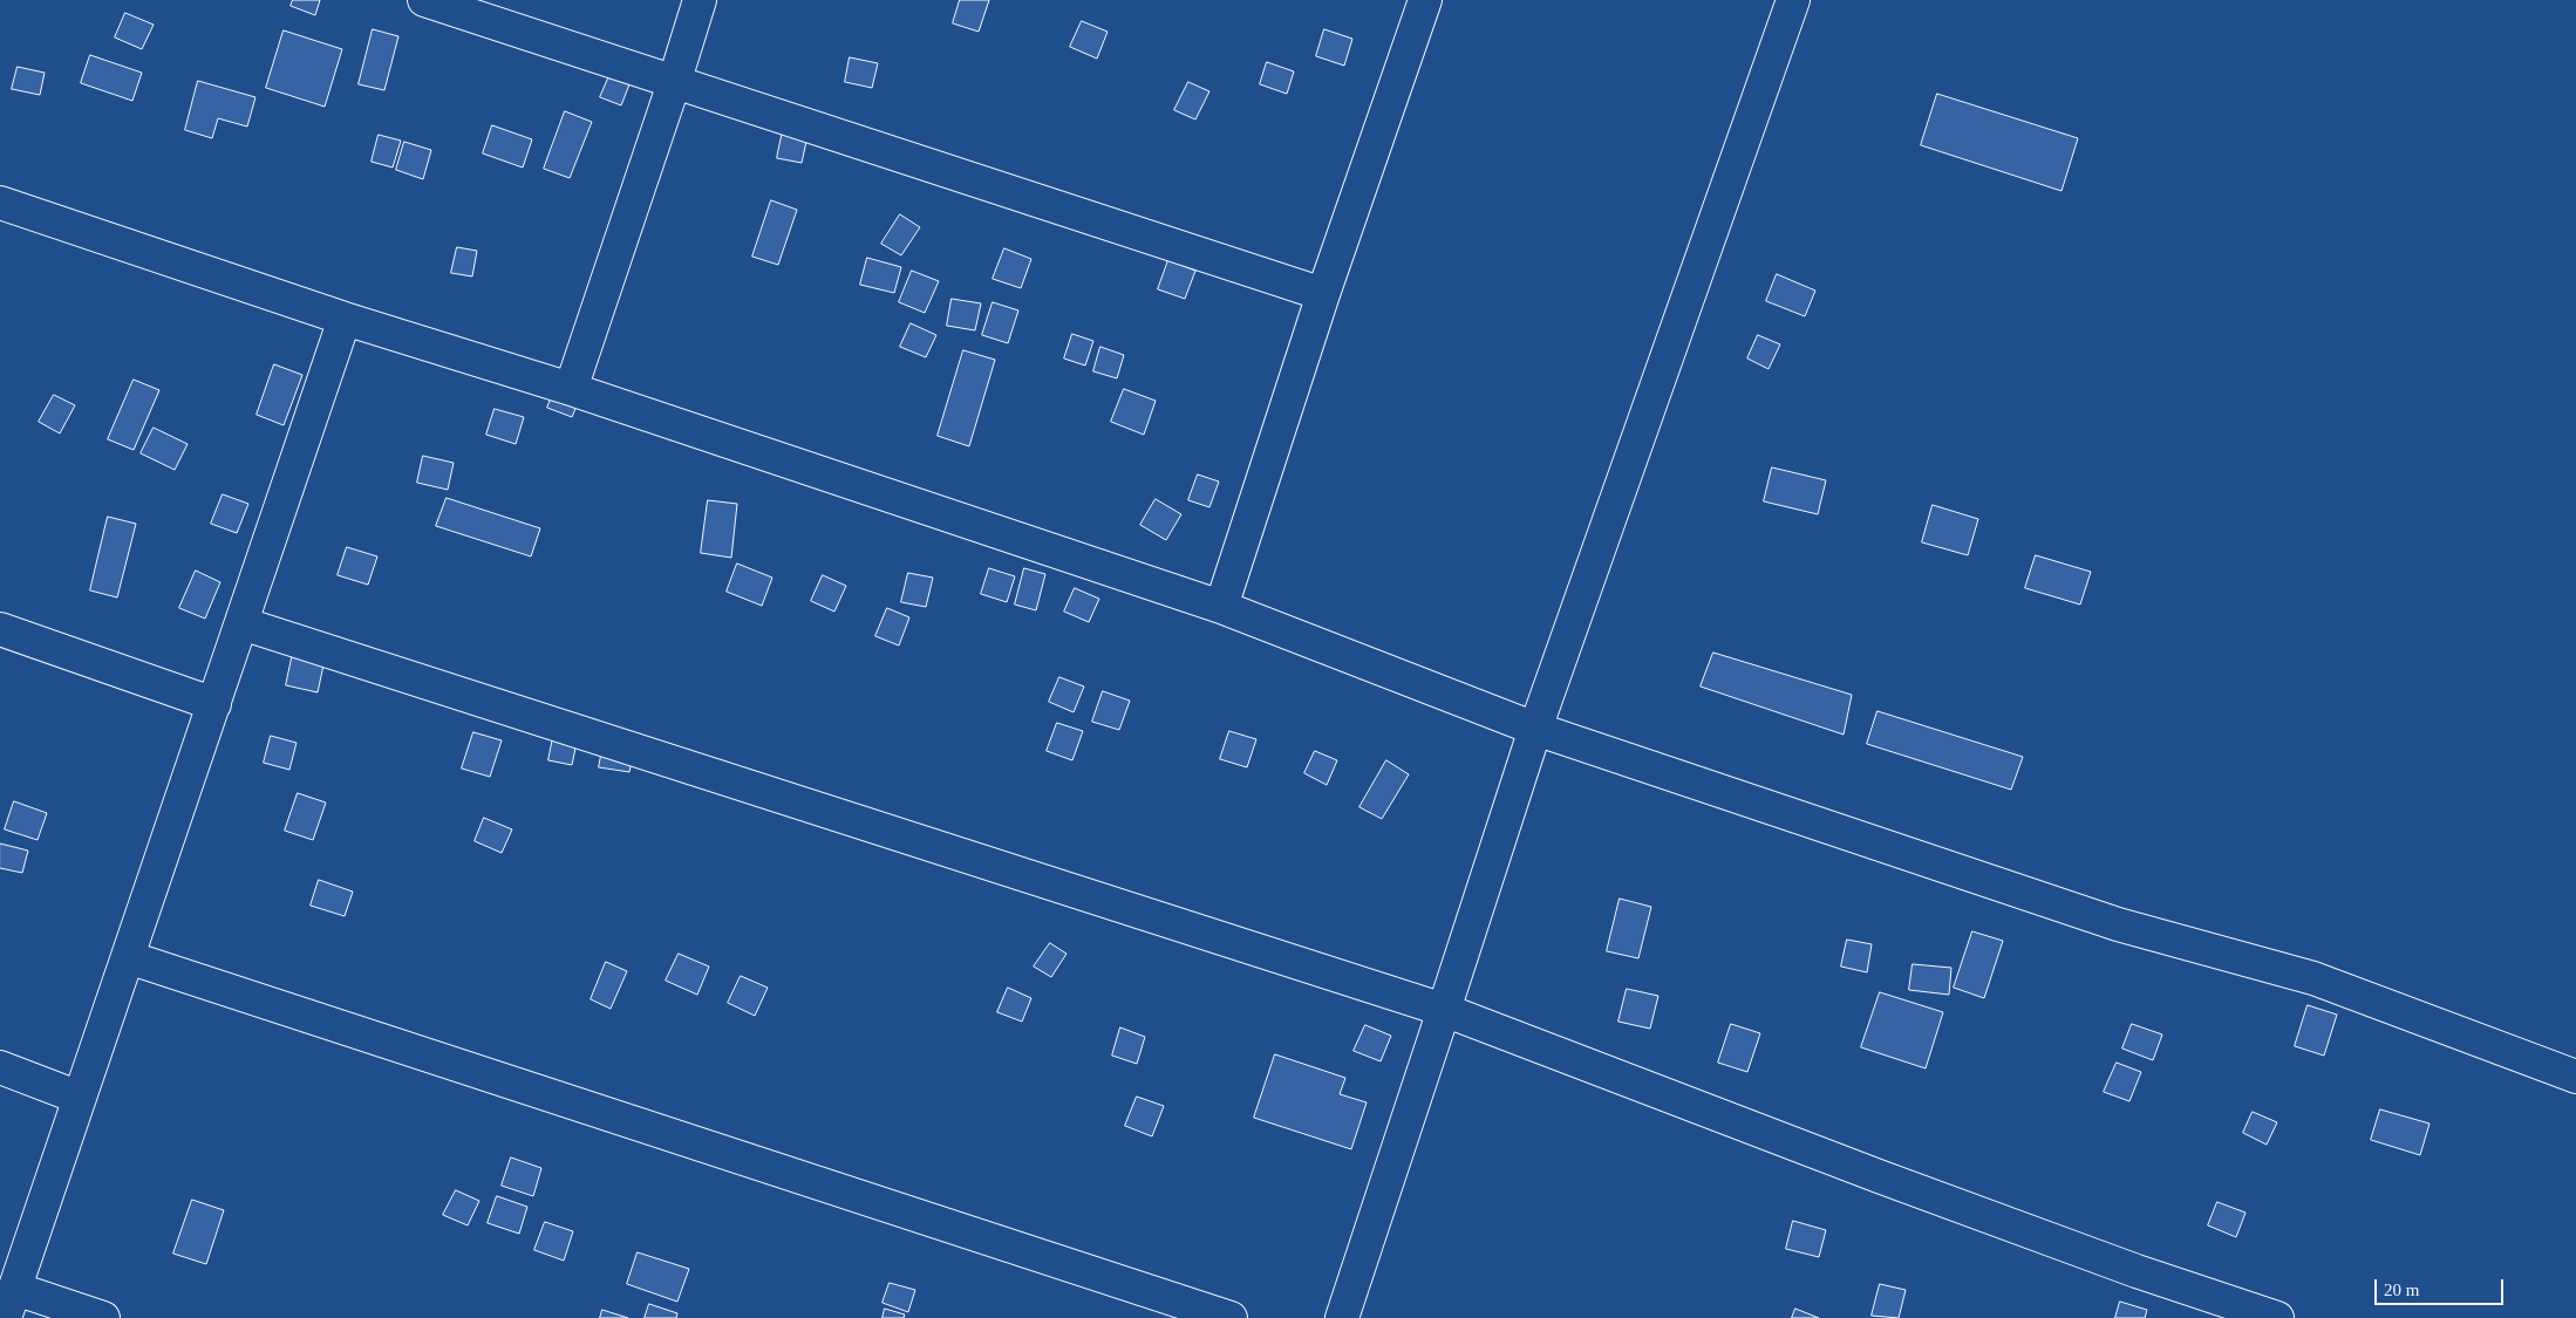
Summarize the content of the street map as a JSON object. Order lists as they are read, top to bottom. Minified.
{"scale_bar":"20 m"}
